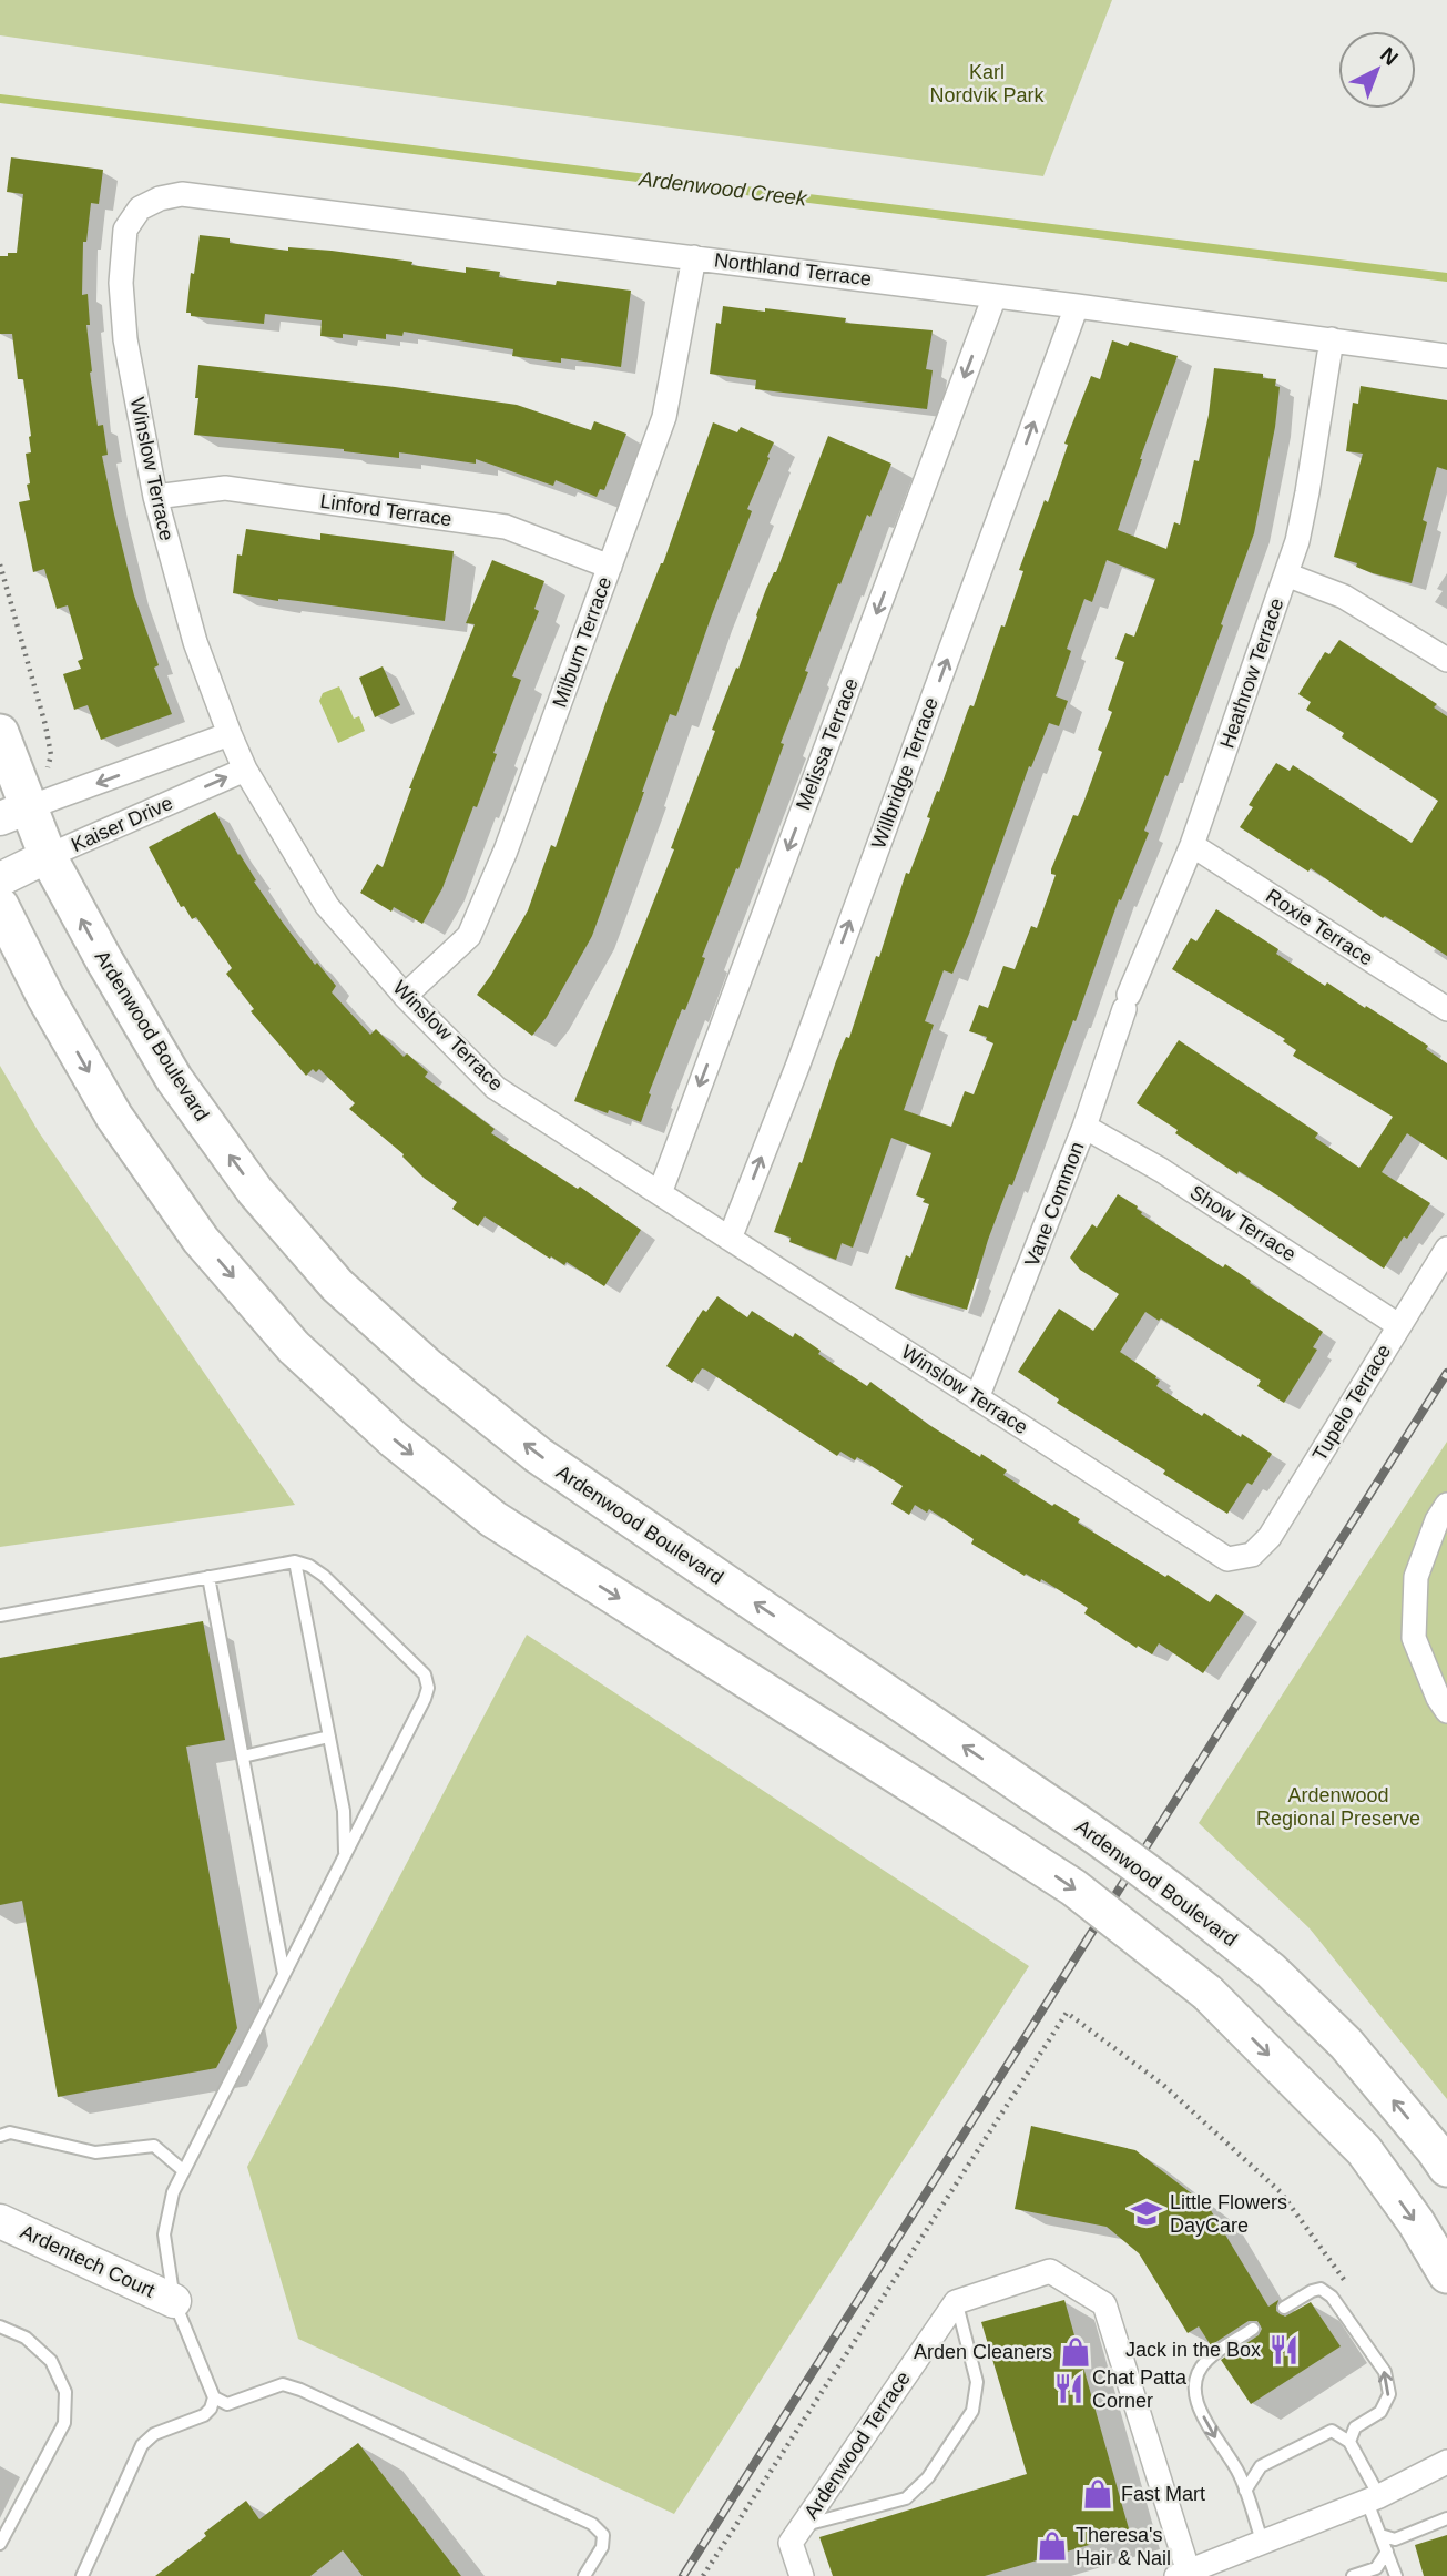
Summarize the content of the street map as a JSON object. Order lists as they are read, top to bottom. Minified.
{"streets":{"main road":["Ardenwood Boulevard"],"street":["Northland Terrace","Winslow Terrace","Linford Terrace","Milburn Terrace","Heathrow Terrace","Melissa Terrace","Willbridge Terrace","Kaiser Drive","Roxie Terrace","Vane Common","Show Terrace","Tupelo Terrace","Ardentech Court","Ardenwood Terrace"]},"crossings":[["Northland Terrace","Winslow Terrace"],["Northland Terrace","Milburn Terrace"],["Northland Terrace","Heathrow Terrace"],["Northland Terrace","Melissa Terrace"],["Northland Terrace","Willbridge Terrace"],["Winslow Terrace","Linford Terrace"],["Winslow Terrace","Milburn Terrace"],["Winslow Terrace","Melissa Terrace"],["Winslow Terrace","Willbridge Terrace"],["Winslow Terrace","Kaiser Drive"],["Winslow Terrace","Vane Common"],["Winslow Terrace","Tupelo Terrace"],["Linford Terrace","Milburn Terrace"],["Heathrow Terrace","Roxie Terrace"],["Heathrow Terrace","Vane Common"],["Kaiser Drive","Ardenwood Boulevard"],["Vane Common","Show Terrace"],["Show Terrace","Tupelo Terrace"]],"one_way":["Melissa Terrace","Willbridge Terrace"],"water":["Ardenwood Creek"],"parks":["Karl Nordvik Park","Ardenwood Regional Preserve"],"places":{"school or university":["Little Flowers DayCare"],"restaurant":["Jack in the Box","Chat Patta Corner"],"shop":["Arden Cleaners","Fast Mart","Theresa's Hair & Nail"]},"north":"top right"}
